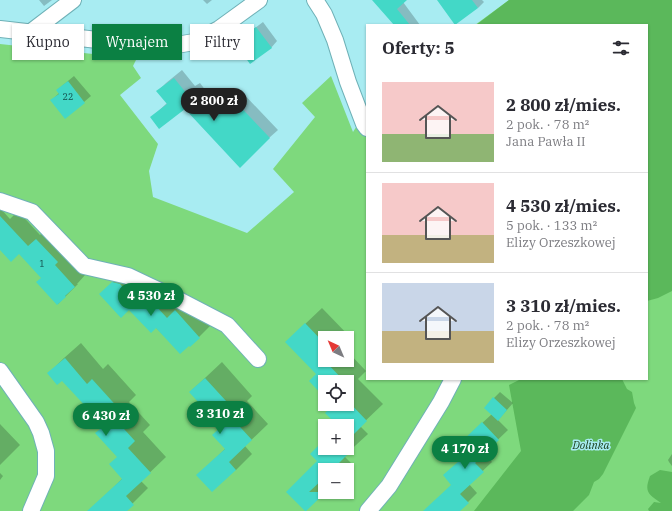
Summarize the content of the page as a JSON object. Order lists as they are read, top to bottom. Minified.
{"parks":["Dolinka"],"house_numbers":["22","1"],"north":"top left","page":{"chip":["Kupno","Wynajem","Filtry"],"heading":"Oferty: 5","list":[{"name":"2 800 zł/mies.","note":"2 pok. · 78 m² · Jana Pawła II"},{"name":"4 530 zł/mies.","note":"5 pok. · 133 m² · Elizy Orzeszkowej"},{"name":"3 310 zł/mies.","note":"2 pok. · 78 m² · Elizy Orzeszkowej"}],"price":["2 800 zł","4 530 zł","3 310 zł","6 430 zł","4 170 zł"],"map_buttons":["+","−"]}}
